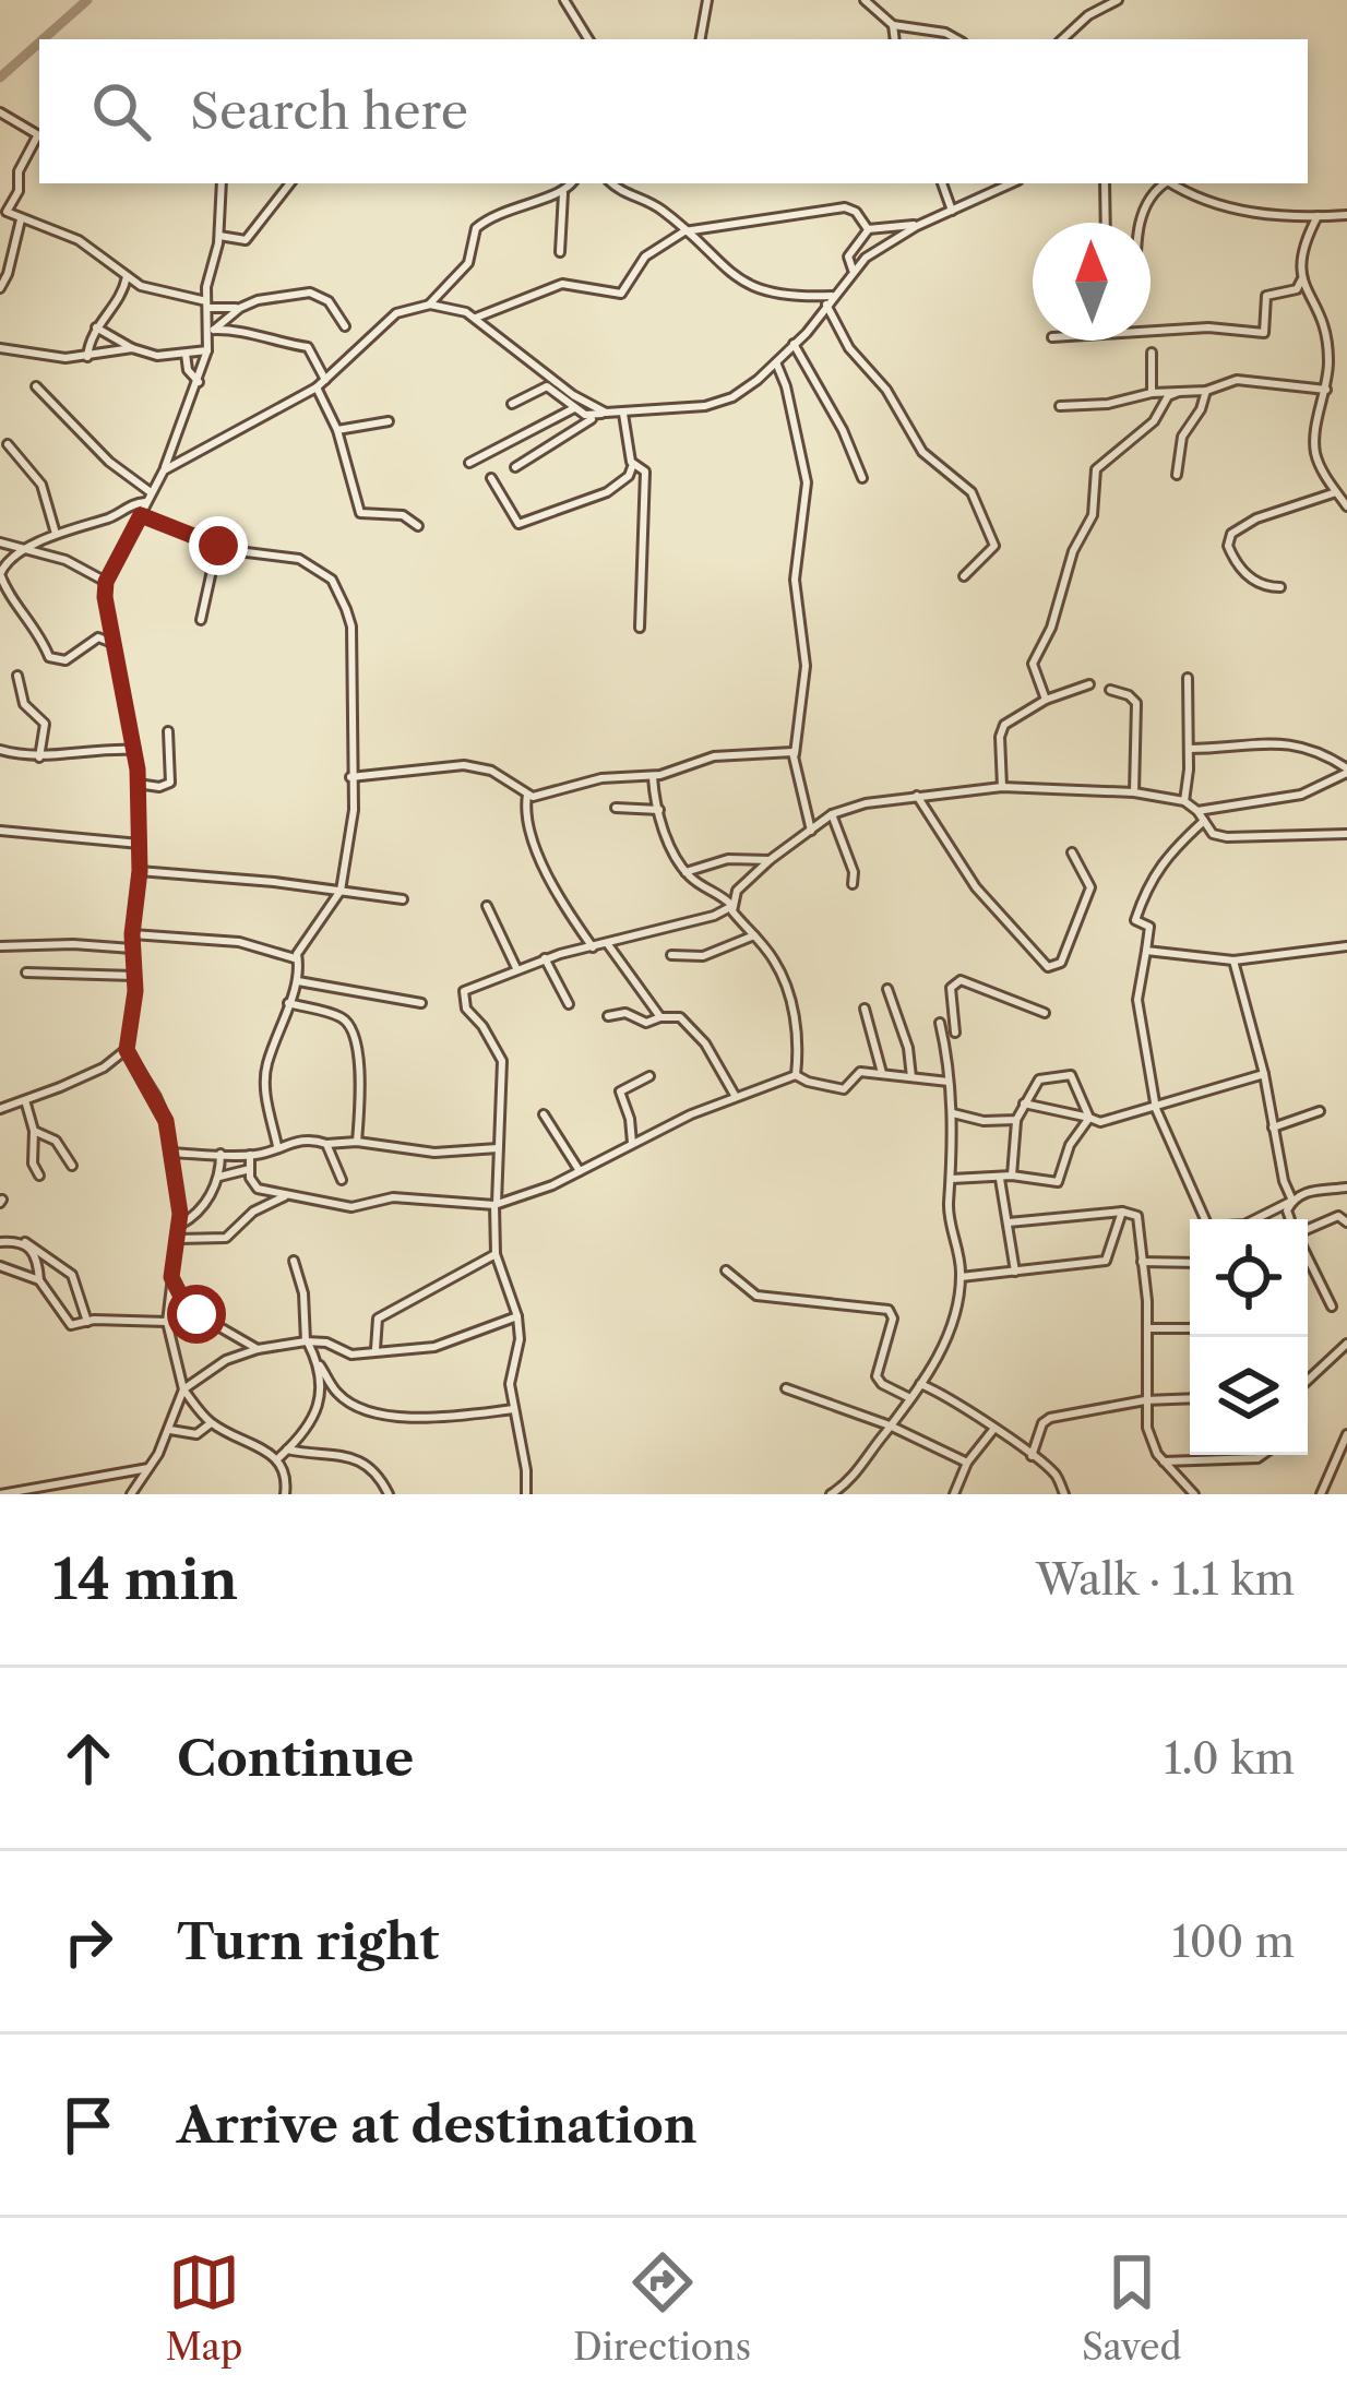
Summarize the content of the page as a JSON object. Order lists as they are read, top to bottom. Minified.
{"north":"top","page":{"search":"Search here","heading":["14 min","Walk · 1.1 km"],"list":[["Continue","1.0 km"],["Turn right","100 m"],"Arrive at destination"],"nav":["Map","Directions","Saved"]}}
